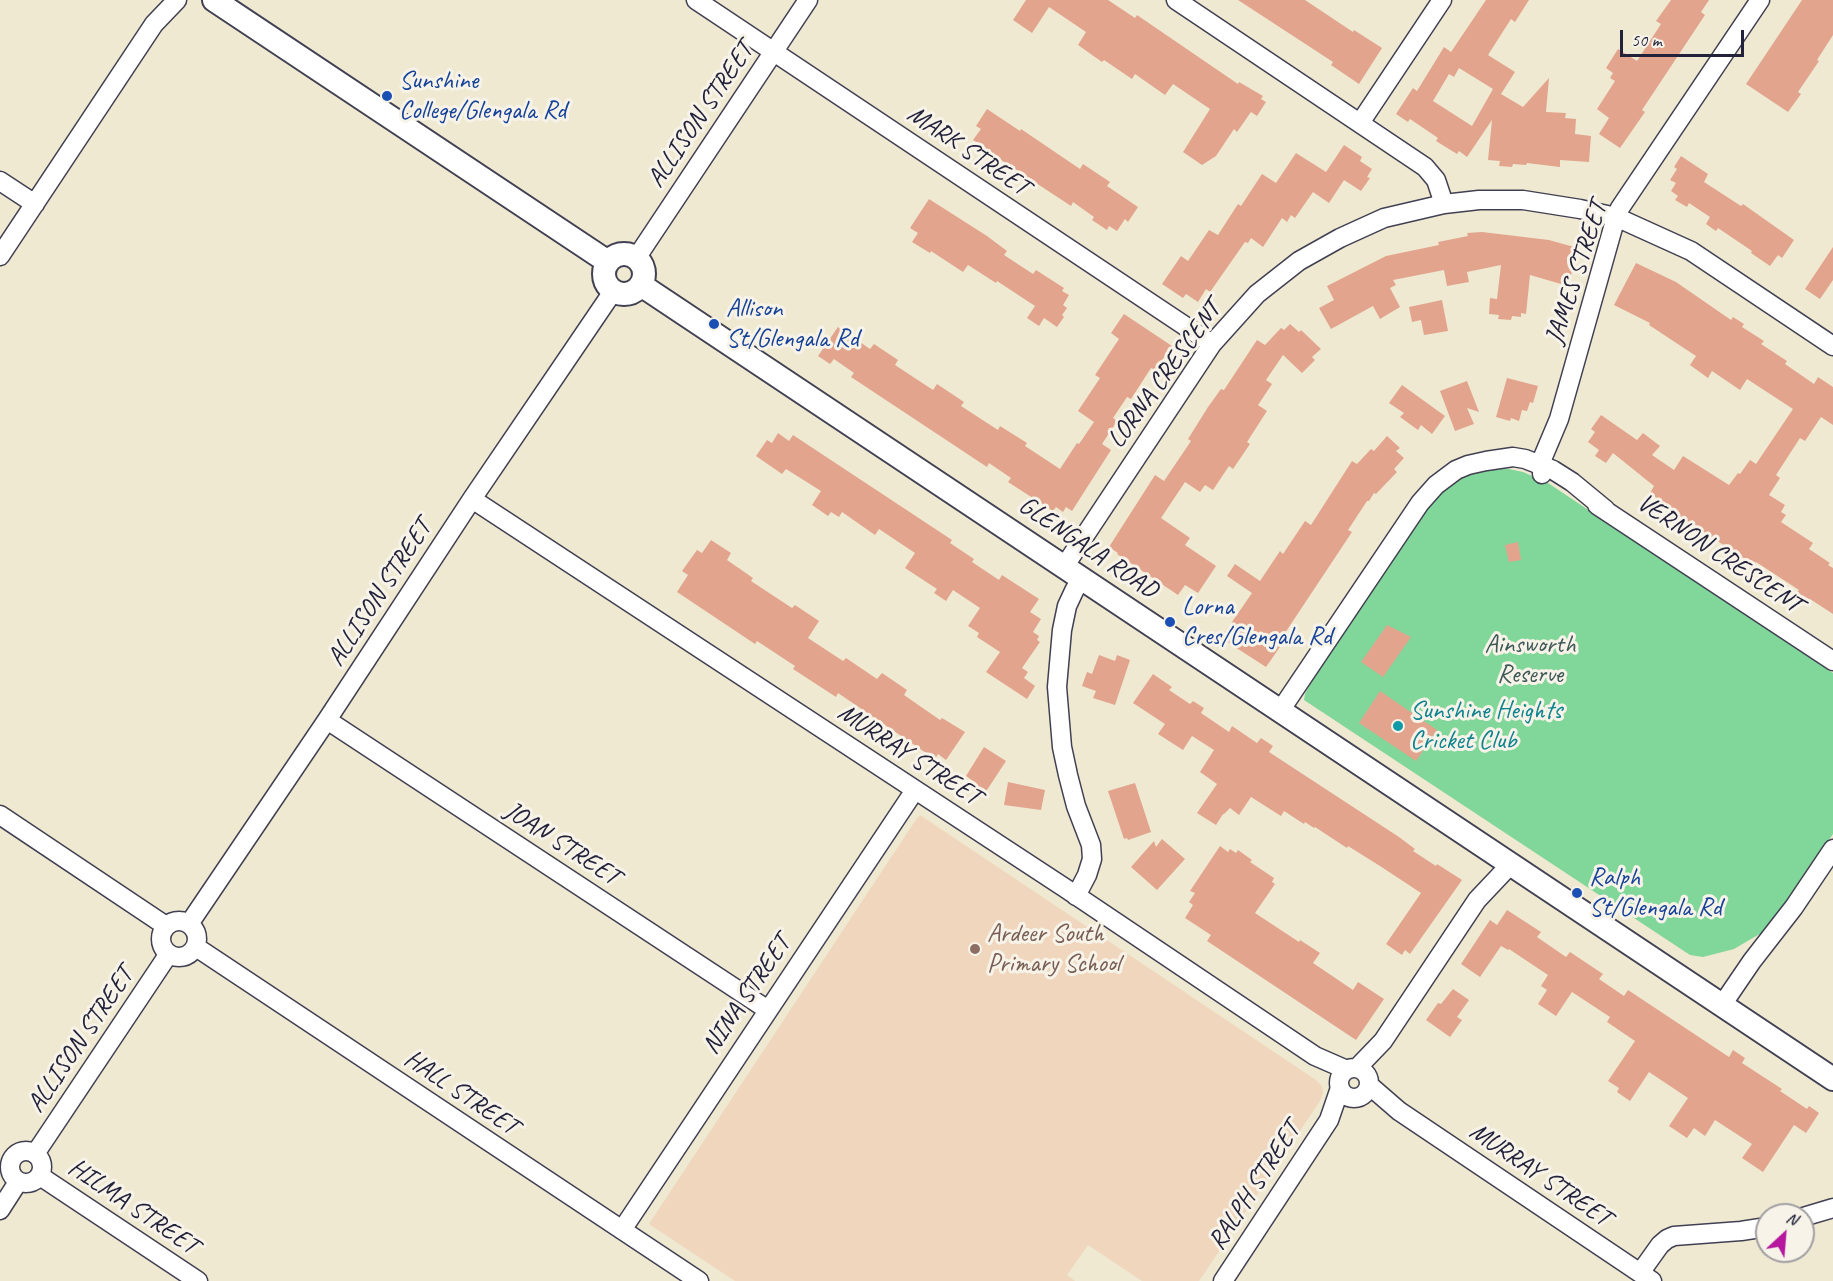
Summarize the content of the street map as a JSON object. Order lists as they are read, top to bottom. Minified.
{"streets":{"street":["ALLISON STREET","MARK STREET","JAMES STREET","LORNA CRESCENT","GLENGALA ROAD","VERNON CRESCENT","MURRAY STREET","JOAN STREET","NINA STREET","HALL STREET","RALPH STREET","HILMA STREET"]},"crossings":[["ALLISON STREET","MARK STREET"],["ALLISON STREET","GLENGALA ROAD"],["ALLISON STREET","MURRAY STREET"],["ALLISON STREET","JOAN STREET"],["ALLISON STREET","HALL STREET"],["ALLISON STREET","HILMA STREET"],["MARK STREET","LORNA CRESCENT"],["JAMES STREET","LORNA CRESCENT"],["JAMES STREET","VERNON CRESCENT"],["LORNA CRESCENT","GLENGALA ROAD"],["LORNA CRESCENT","MURRAY STREET"],["GLENGALA ROAD","VERNON CRESCENT"],["GLENGALA ROAD","RALPH STREET"],["MURRAY STREET","NINA STREET"],["MURRAY STREET","RALPH STREET"],["JOAN STREET","NINA STREET"],["NINA STREET","HALL STREET"]],"parks":["Ainsworth Reserve"],"places":["Sunshine College/Glengala Rd","Allison St/Glengala Rd","Lorna Cres/Glengala Rd","Sunshine Heights Cricket Club","Ralph St/Glengala Rd","Ardeer South Primary School"],"scale_bar":"50 m","north":"top right"}
